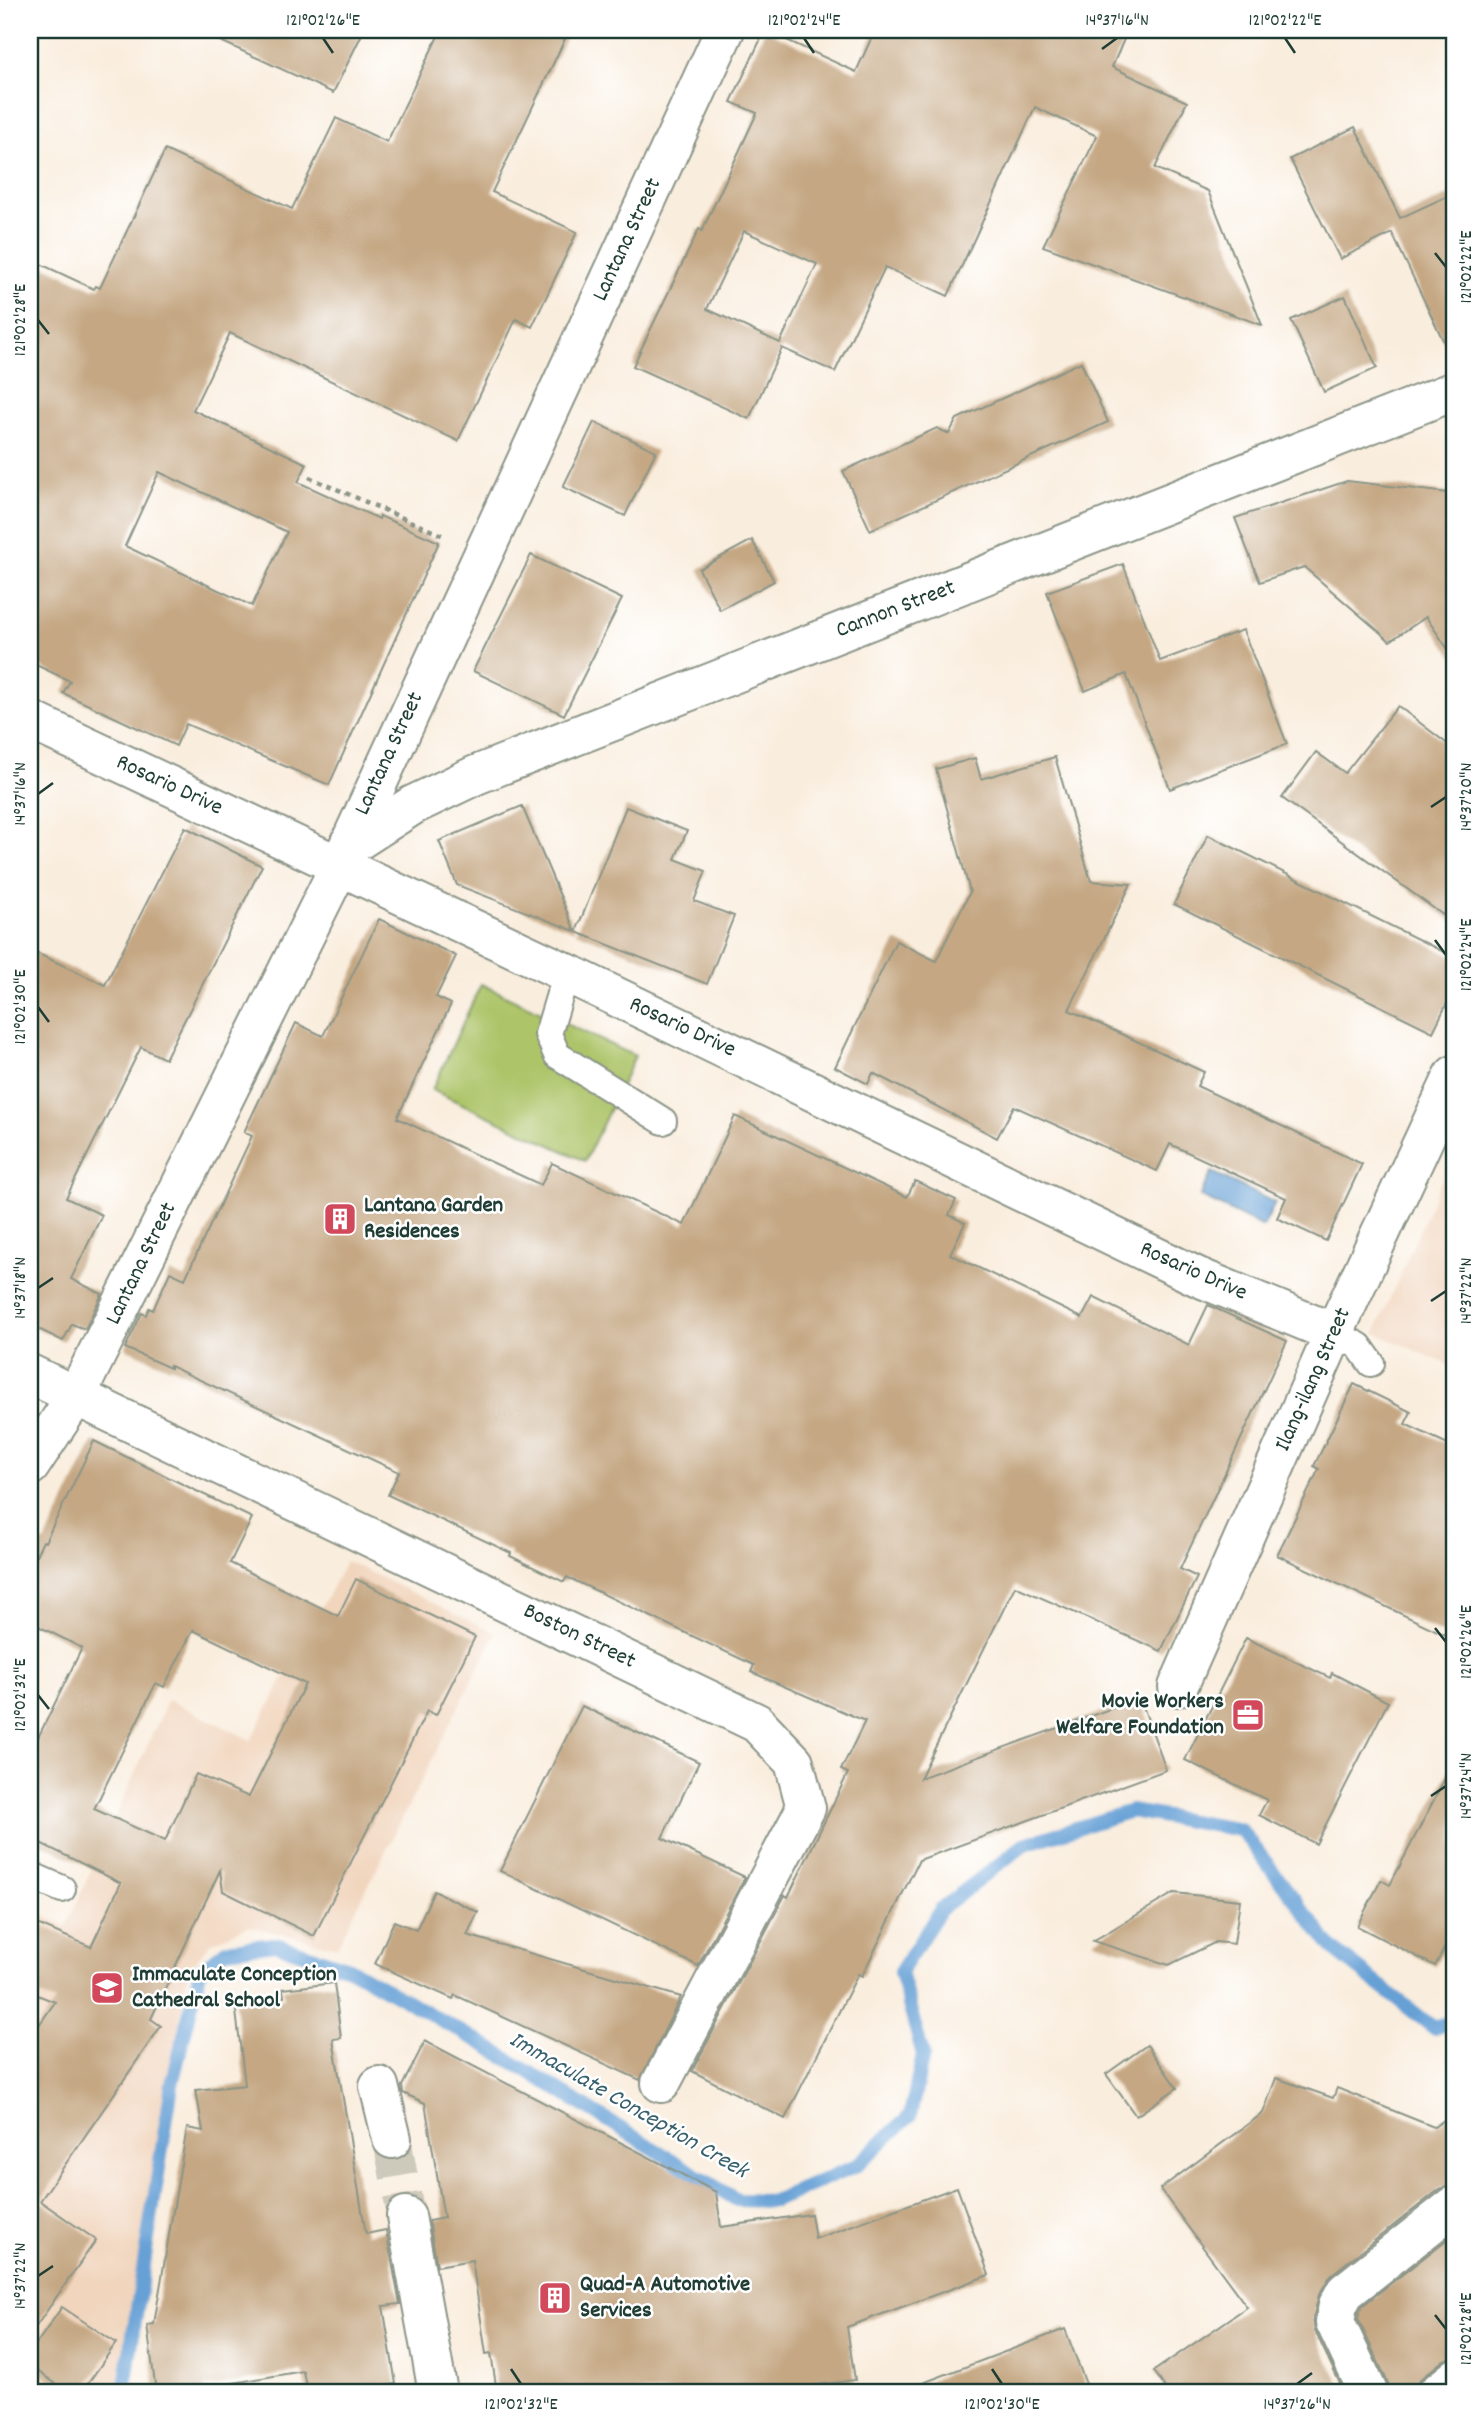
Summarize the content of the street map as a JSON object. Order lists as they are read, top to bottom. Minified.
{"streets":{"street":["Lantana Street","Cannon Street","Rosario Drive","Ilang-ilang Street","Boston Street"]},"crossings":[["Lantana Street","Cannon Street"],["Lantana Street","Rosario Drive"],["Lantana Street","Boston Street"],["Cannon Street","Rosario Drive"],["Rosario Drive","Ilang-ilang Street"]],"water":["Immaculate Conception Creek"],"places":{"building":["Lantana Garden Residences","Quad-A Automotive Services"],"office":["Movie Workers Welfare Foundation"],"school or university":["Immaculate Conception Cathedral School"]},"coordinates":["121°02'26\"E","121°02'24\"E","14°37'16\"N","121°02'22\"E","121°02'28\"E","14°37'20\"N","121°02'30\"E","14°37'18\"N","14°37'22\"N","121°02'32\"E","14°37'24\"N","14°37'26\"N"]}
